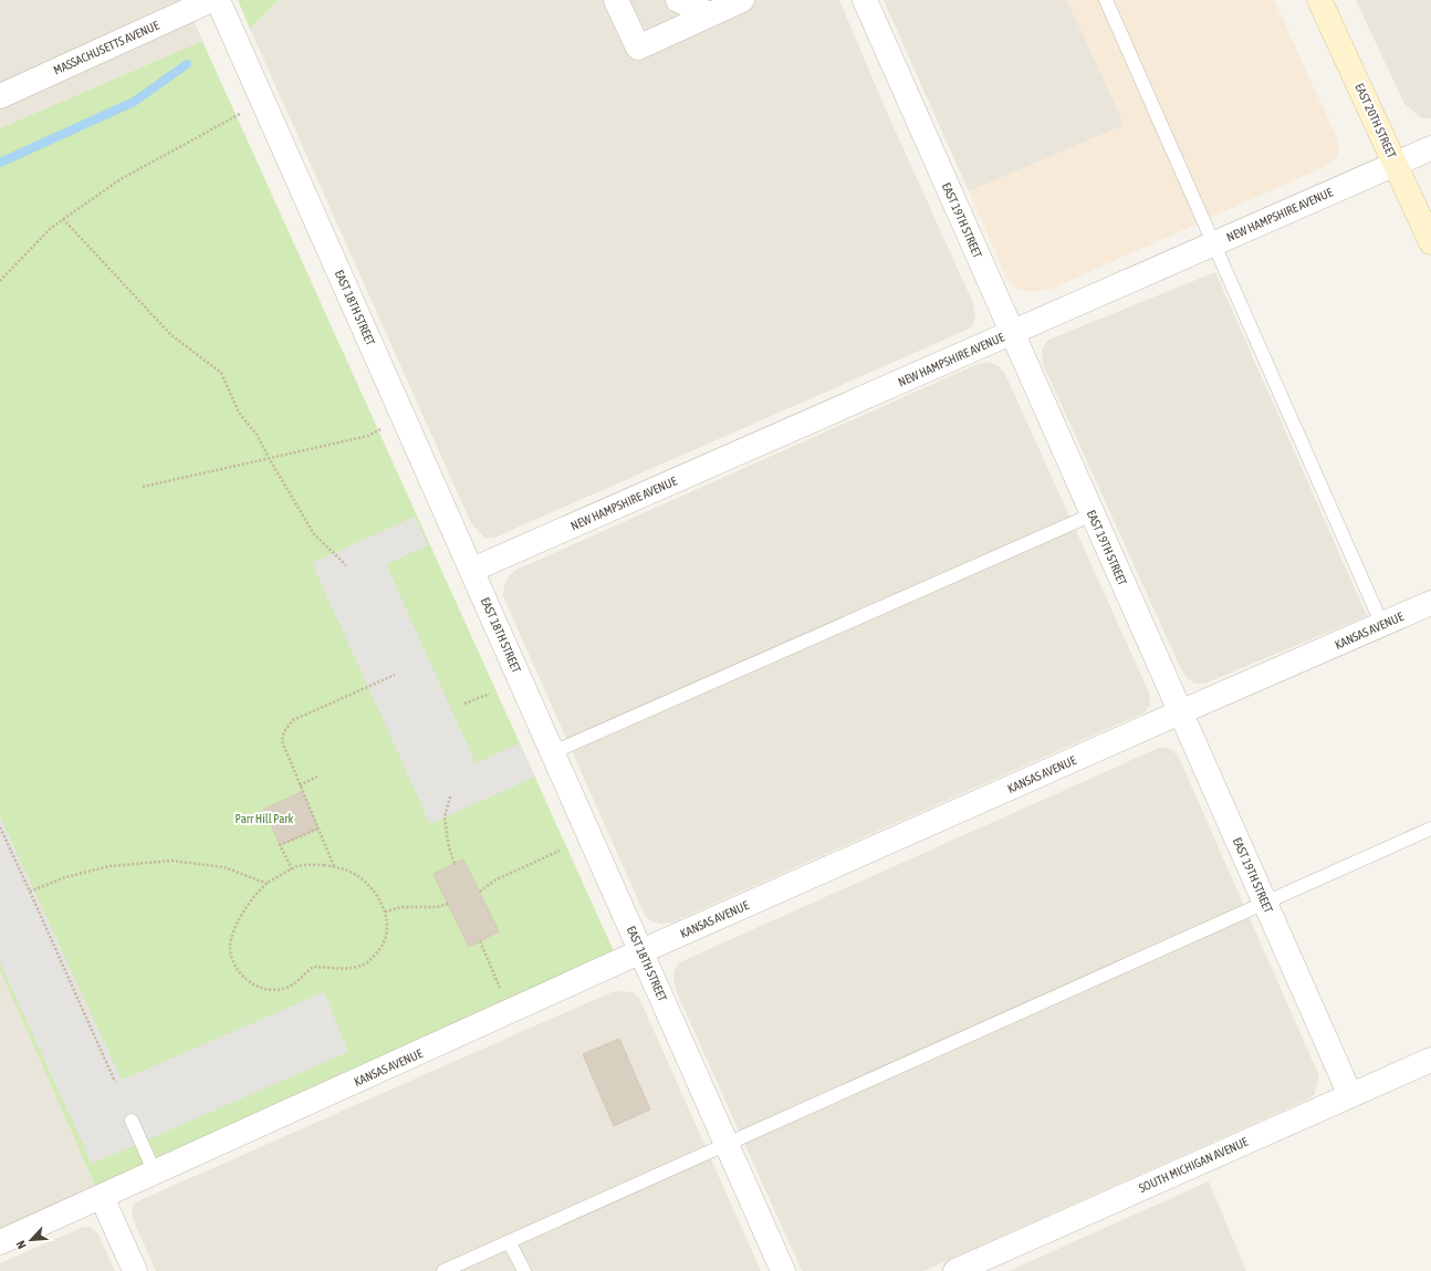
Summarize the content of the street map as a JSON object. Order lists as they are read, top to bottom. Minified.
{"streets":{"main road":["EAST 20TH STREET"],"street":["MASSACHUSETTS AVENUE","NEW HAMPSHIRE AVENUE","EAST 19TH STREET","EAST 18TH STREET","KANSAS AVENUE","SOUTH MICHIGAN AVENUE"]},"crossings":[["EAST 20TH STREET","NEW HAMPSHIRE AVENUE"],["NEW HAMPSHIRE AVENUE","EAST 19TH STREET"],["NEW HAMPSHIRE AVENUE","EAST 18TH STREET"],["EAST 19TH STREET","KANSAS AVENUE"],["EAST 19TH STREET","SOUTH MICHIGAN AVENUE"],["EAST 18TH STREET","KANSAS AVENUE"]],"parks":["Parr Hill Park"],"north":"bottom left"}
